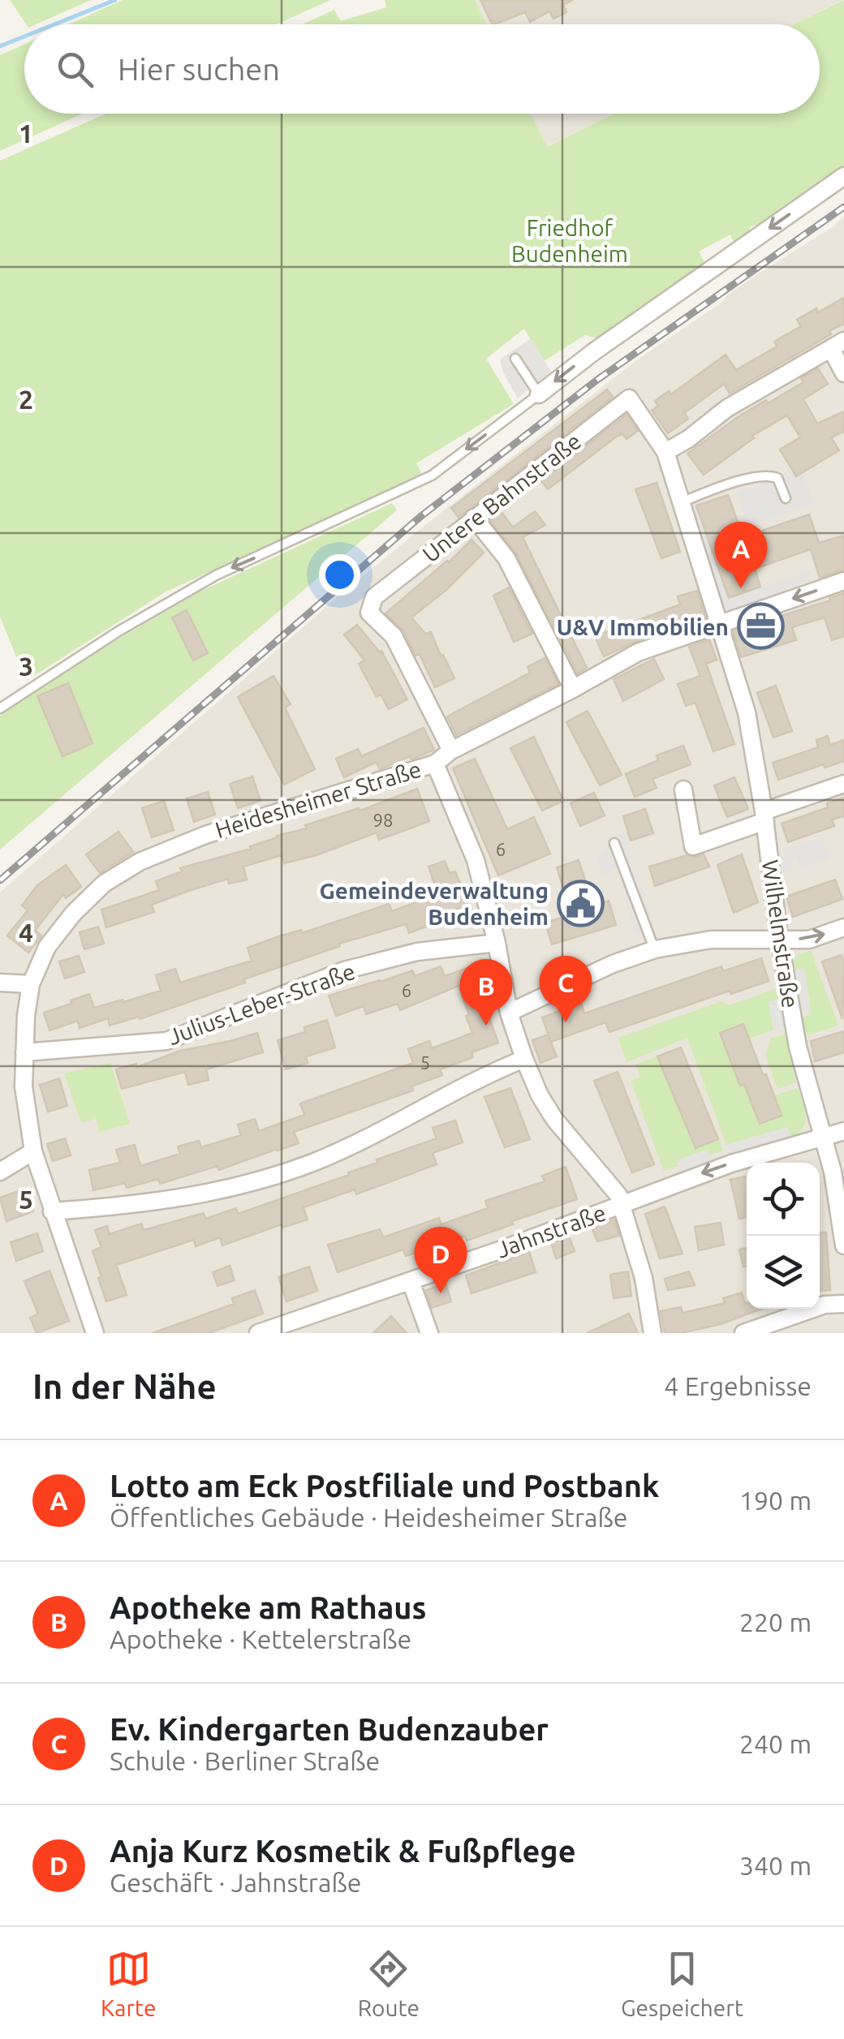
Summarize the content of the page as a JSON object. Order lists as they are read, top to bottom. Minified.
{"streets":{"street":["Untere Bahnstraße","Heidesheimer Straße","Wilhelmstraße","Julius-Leber-Straße","Jahnstraße"]},"crossings":[["Untere Bahnstraße","Heidesheimer Straße"],["Untere Bahnstraße","Wilhelmstraße"],["Heidesheimer Straße","Wilhelmstraße"],["Heidesheimer Straße","Julius-Leber-Straße"],["Wilhelmstraße","Jahnstraße"]],"parks":["Friedhof Budenheim"],"places":{"office":["U&V Immobilien"],"public building":["Gemeindeverwaltung Budenheim"]},"house_numbers":["98","6","6","5"],"page":{"search":"Hier suchen","pins":["A","C","B","D"],"heading":["In der Nähe","4 Ergebnisse"],"list":[{"mark":"A","name":"Lotto am Eck Postfiliale und Postbank","note":"Öffentliches Gebäude · Heidesheimer Straße","value":"190 m"},{"mark":"B","name":"Apotheke am Rathaus","note":"Apotheke · Kettelerstraße","value":"220 m"},{"mark":"C","name":"Ev. Kindergarten Budenzauber","note":"Schule · Berliner Straße","value":"240 m"},{"mark":"D","name":"Anja Kurz Kosmetik & Fußpflege","note":"Geschäft · Jahnstraße","value":"340 m"}],"nav":["Karte","Route","Gespeichert"]},"grid":{"rows":["1","2","3","4","5"]}}
